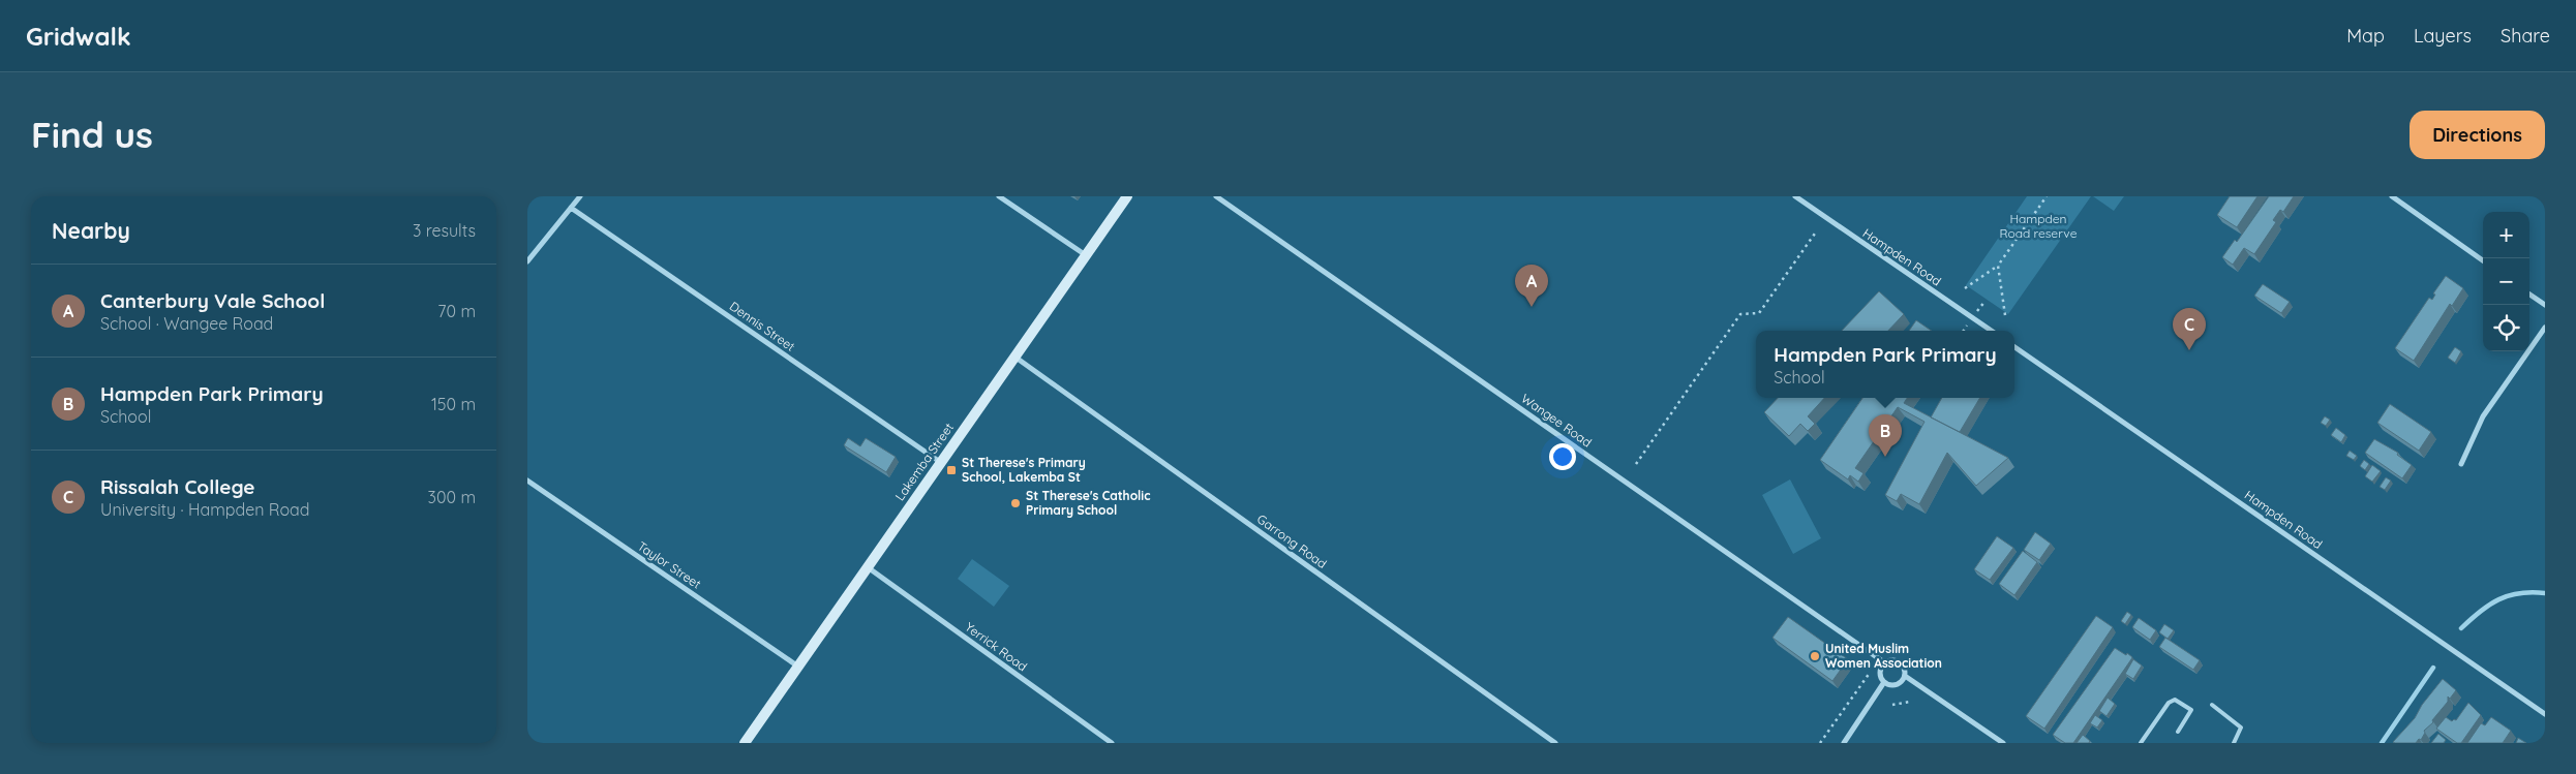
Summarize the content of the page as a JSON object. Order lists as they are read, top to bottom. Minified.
{"streets":{"main road":["Lakemba Street"],"street":["Hampden Road","Dennis Street","Wangee Road","Garrong Road","Taylor Street","Yerrick Road"]},"crossings":[["Dennis Street","Lakemba Street"],["Lakemba Street","Garrong Road"],["Lakemba Street","Taylor Street"],["Lakemba Street","Yerrick Road"]],"parks":["Hampden Road reserve"],"places":{"transit":["St Therese's Primary School, Lakemba St"],"other":["St Therese's Catholic Primary School","United Muslim Women Association"]},"page":{"header":"Gridwalk","nav":["Map","Layers","Share"],"buttons":"Directions","title":"Find us","heading":["Nearby","3 results"],"map_buttons":["+","−"],"list":[{"mark":"A","name":"Canterbury Vale School","note":"School · Wangee Road","value":"70 m"},{"mark":"B","name":"Hampden Park Primary","note":"School","value":"150 m"},{"mark":"C","name":"Rissalah College","note":"University · Hampden Road","value":"300 m"}],"pins":["A","C","B"],"popup":["Hampden Park Primary","School"]}}
